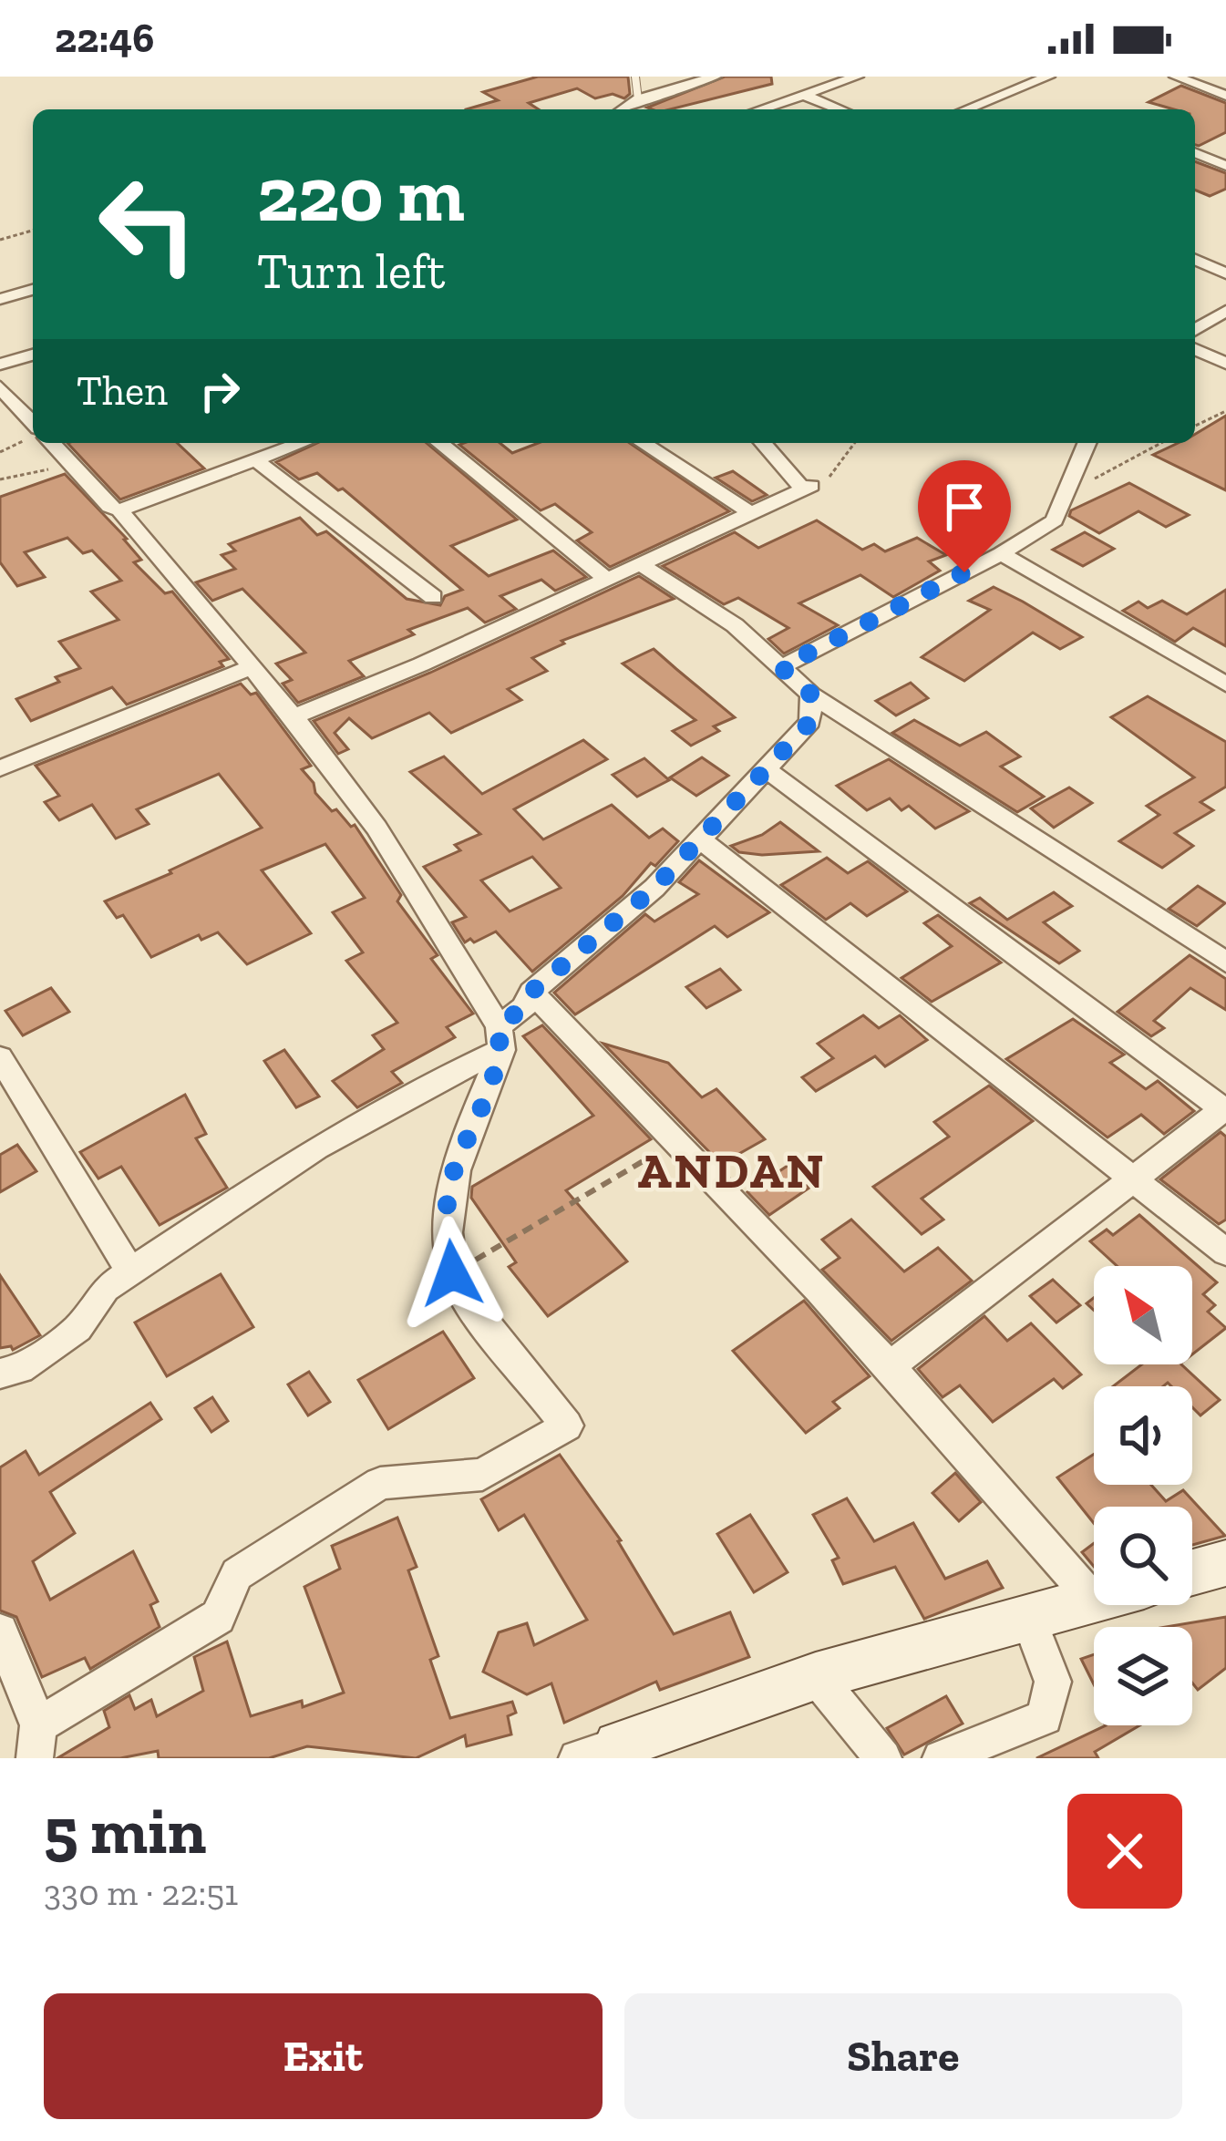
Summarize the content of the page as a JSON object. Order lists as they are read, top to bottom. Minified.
{"districts":["ANDAN"],"north":"top left","page":{"status":"22:46","turn":["220 m","Turn left"],"then":"Then","heading":["5 min","330 m · 22:51"],"buttons":["Exit","Share"]}}
